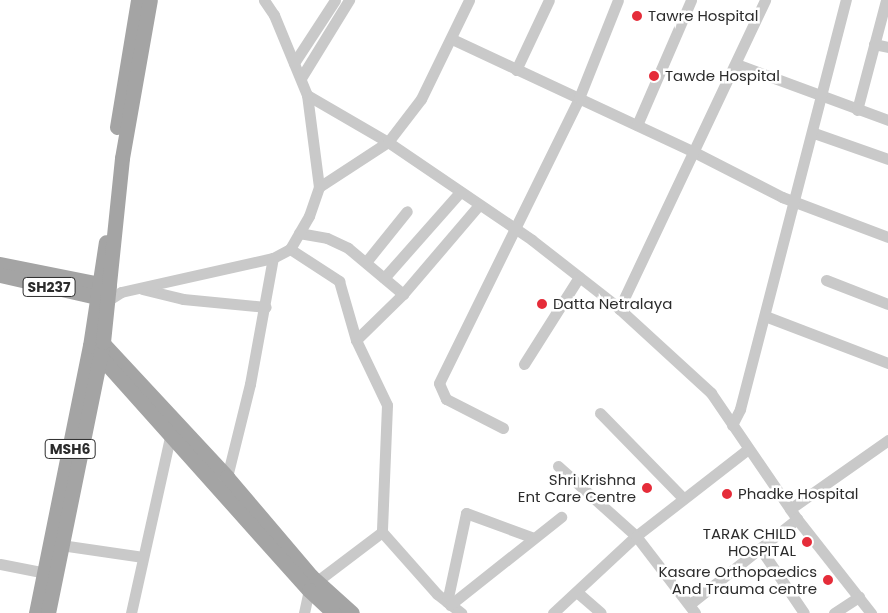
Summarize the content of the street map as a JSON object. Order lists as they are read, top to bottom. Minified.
{"streets":{"main road":["SH237","MSH6"]},"crossings":[["SH237","MSH6"]],"places":["Tawre Hospital","Tawde Hospital","Datta Netralaya","Shri Krishna Ent Care Centre","Phadke Hospital","TARAK CHILD HOSPITAL","Kasare Orthopaedics And Trauma centre"]}
